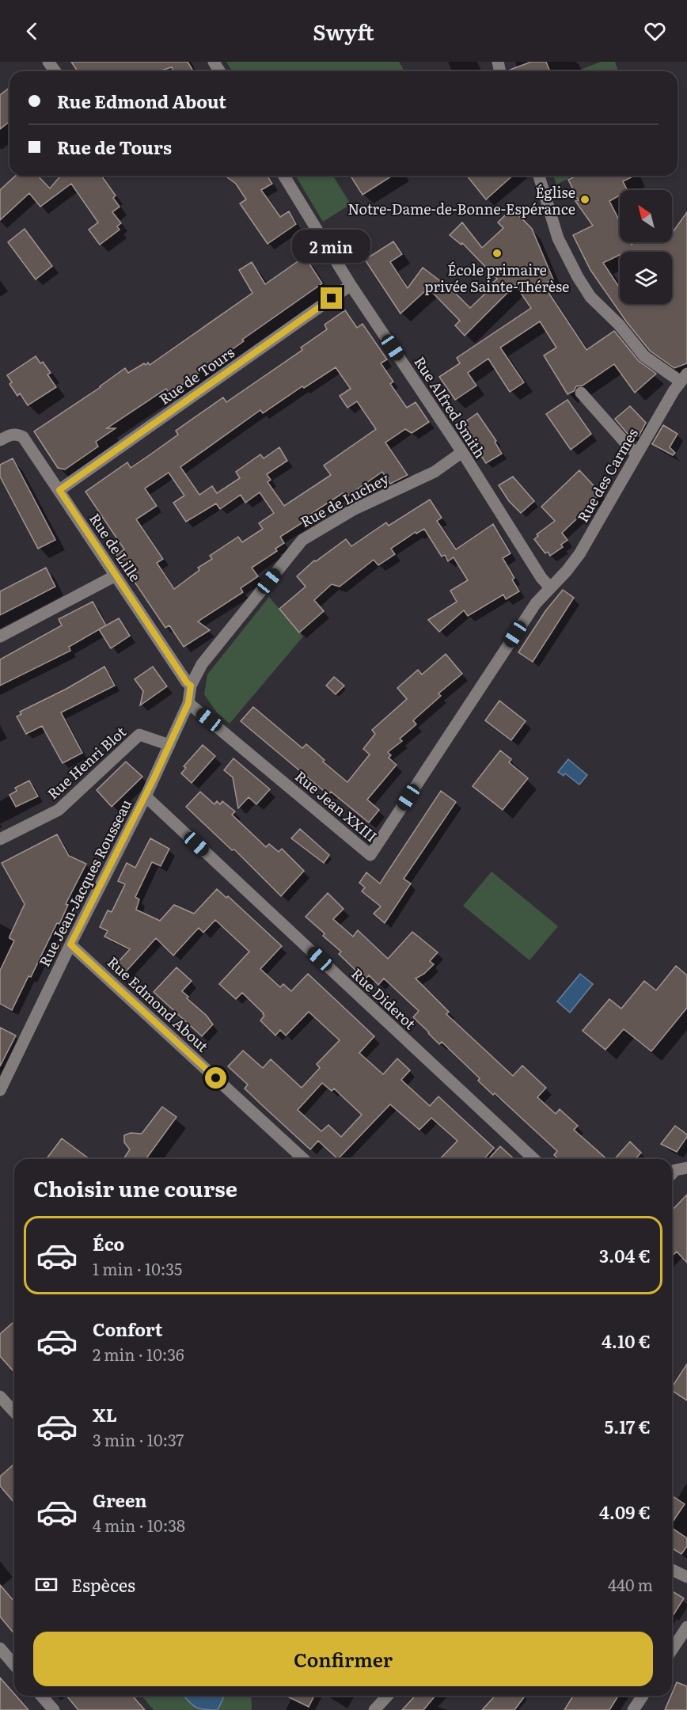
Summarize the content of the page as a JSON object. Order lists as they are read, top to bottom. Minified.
{"streets":{"street":["Rue de Tours","Rue Alfred Smith","Rue des Carmes","Rue de Luchey","Rue de Lille","Rue Henri Blot","Rue Jean XXIII","Rue Jean-Jacques Rousseau","Rue Diderot","Rue Edmond About"]},"crossings":[["Rue de Tours","Rue Alfred Smith"],["Rue de Tours","Rue de Lille"],["Rue Alfred Smith","Rue des Carmes"],["Rue Alfred Smith","Rue de Luchey"],["Rue Alfred Smith","Rue Jean XXIII"],["Rue des Carmes","Rue Jean XXIII"],["Rue de Luchey","Rue de Lille"],["Rue de Luchey","Rue Jean-Jacques Rousseau"],["Rue de Lille","Rue Jean-Jacques Rousseau"],["Rue Henri Blot","Rue Jean-Jacques Rousseau"],["Rue Jean XXIII","Rue Jean-Jacques Rousseau"],["Rue Jean-Jacques Rousseau","Rue Diderot"],["Rue Jean-Jacques Rousseau","Rue Edmond About"]],"places":["Église Notre-Dame-de-Bonne-Espérance","École primaire privée Sainte-Thérèse"],"north":"top left","page":{"header":"Swyft","banner":["Rue Edmond About","Rue de Tours"],"bubble":"2 min","heading":"Choisir une course","list":[{"name":"Éco","note":"1 min · 10:35","value":"3.04 €"},{"name":"Confort","note":"2 min · 10:36","value":"4.10 €"},{"name":"XL","note":"3 min · 10:37","value":"5.17 €"},{"name":"Green","note":"4 min · 10:38","value":"4.09 €"}],"pay":["Espèces","440 m"],"buttons":"Confirmer"}}
